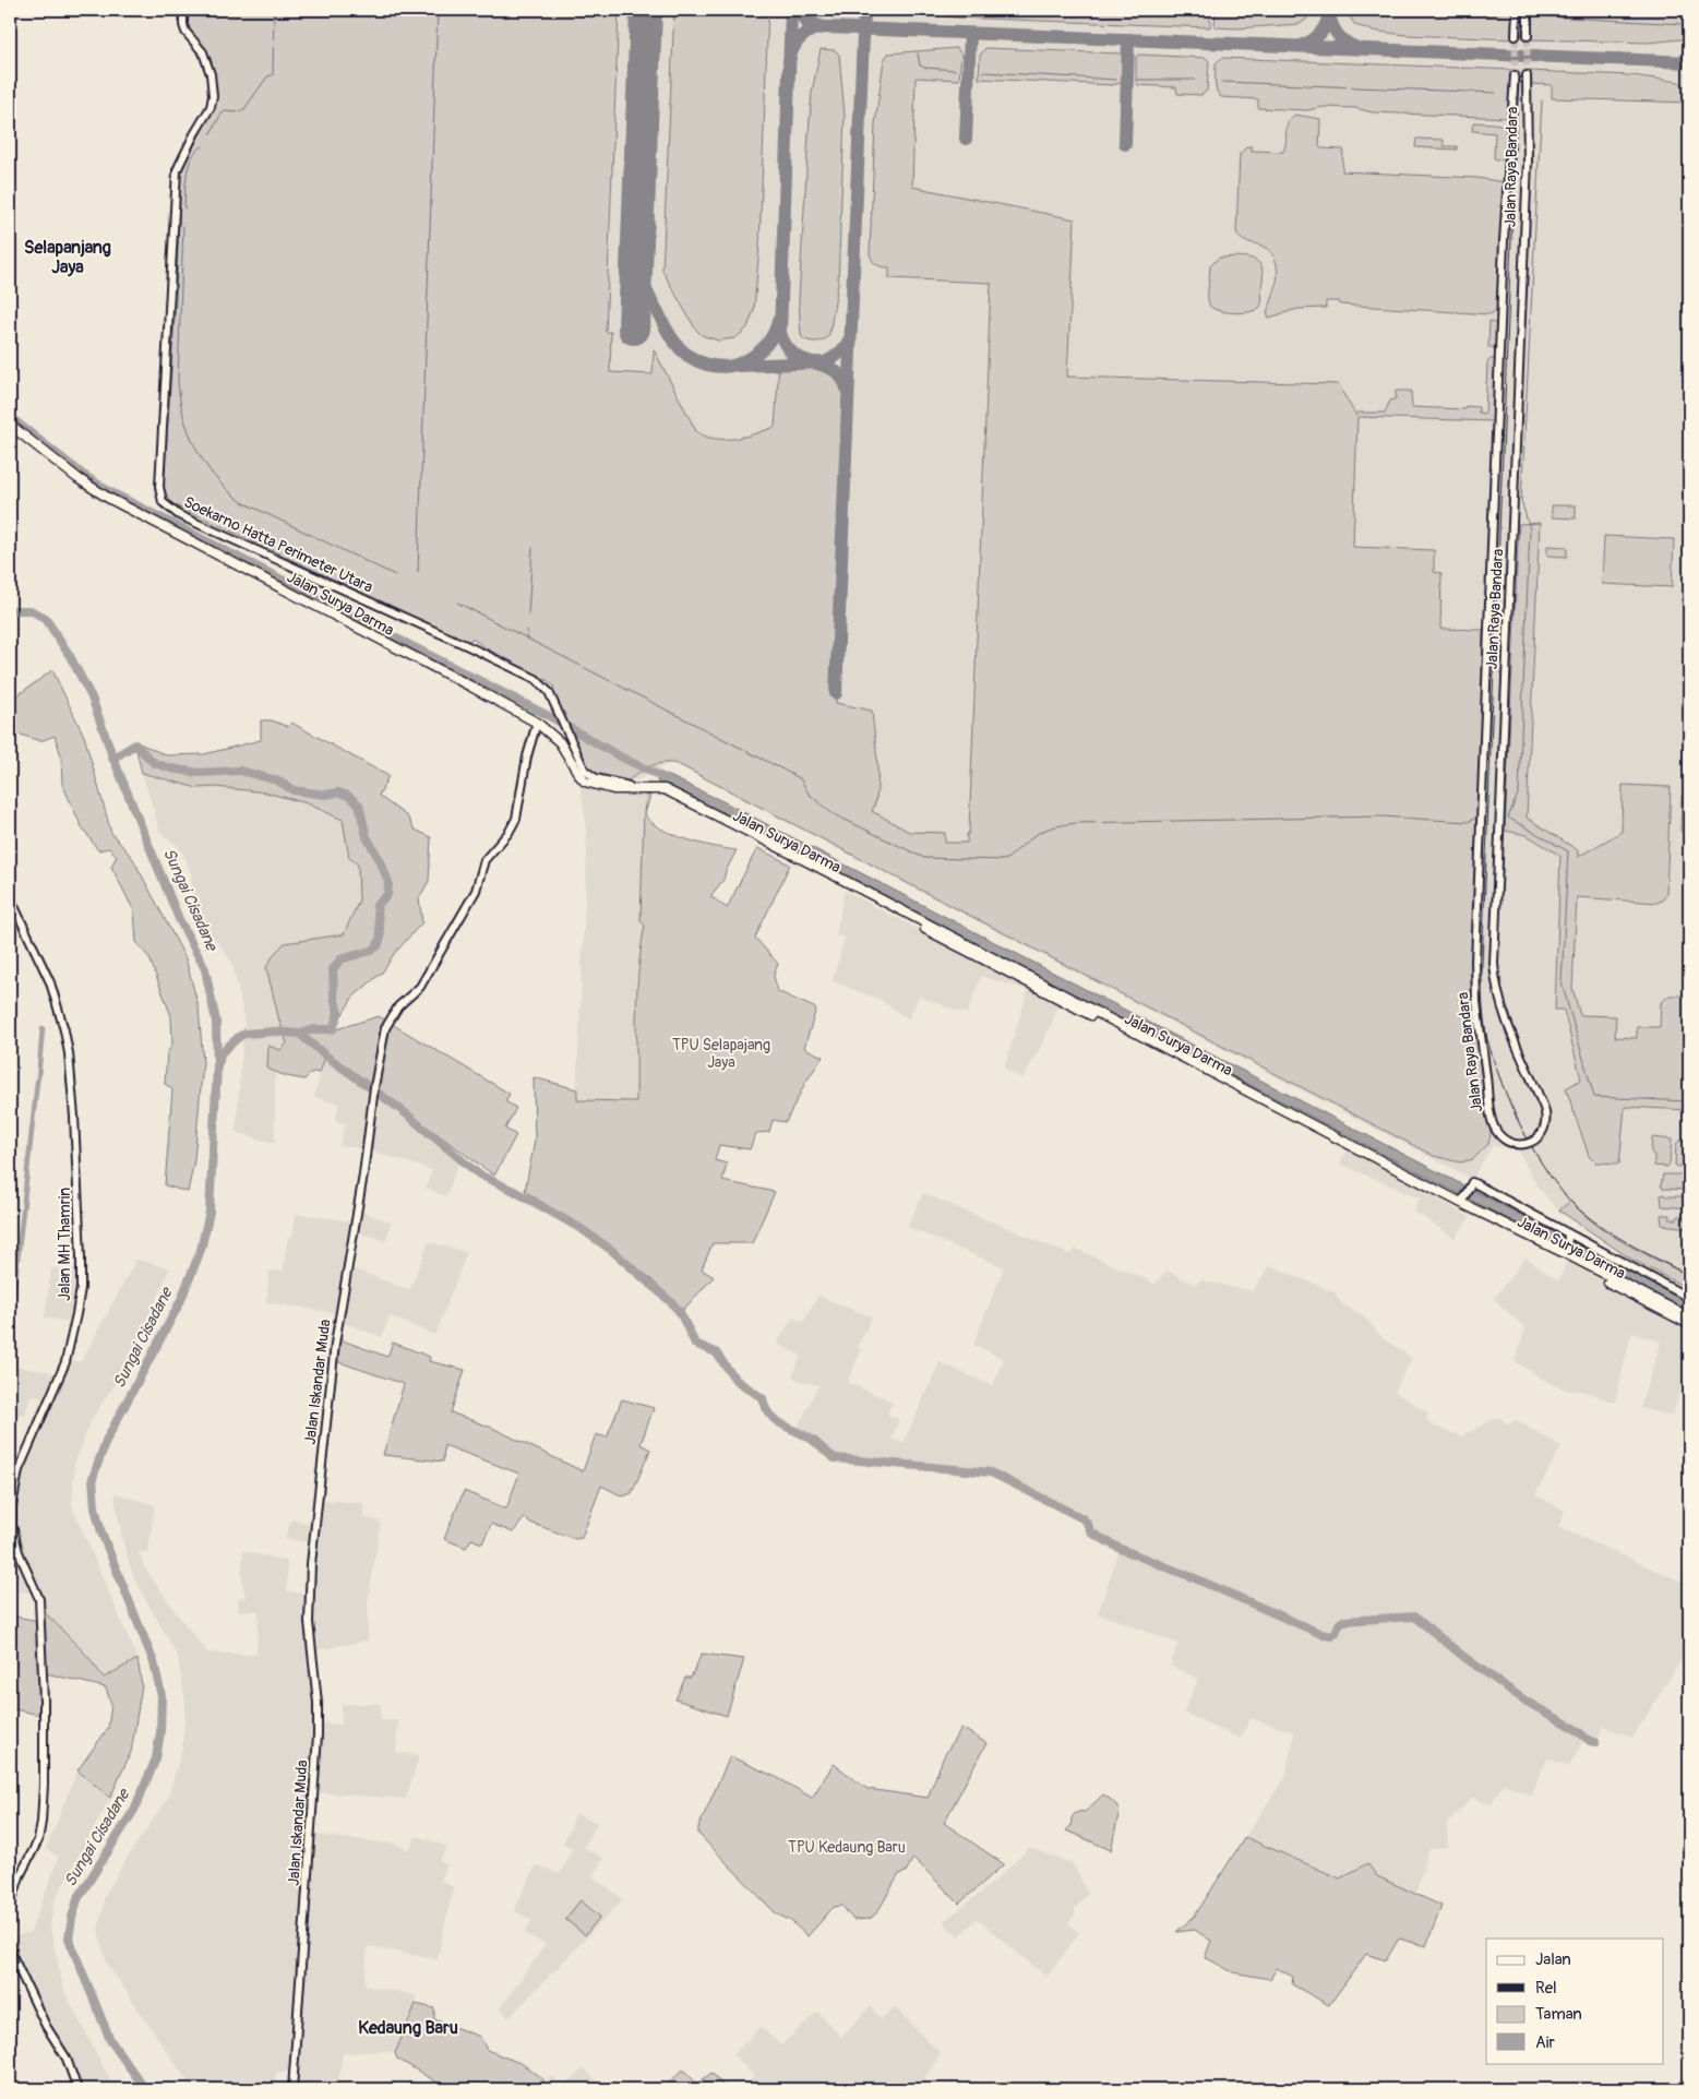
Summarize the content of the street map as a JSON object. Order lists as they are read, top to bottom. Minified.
{"streets":{"main road":["Jalan Surya Darma"],"street":["Jalan Raya Bandara","Soekarno Hatta Perimeter Utara","Jalan MH Thamrin","Jalan Iskandar Muda"]},"crossings":[["Soekarno Hatta Perimeter Utara","Jalan Surya Darma"],["Jalan Surya Darma","Jalan Iskandar Muda"]],"districts":["Selapanjang Jaya","Kedaung Baru"],"water":["Sungai Cisadane"],"parks":["TPU Selapajang Jaya","TPU Kedaung Baru"],"legend":["Jalan","Rel","Taman","Air"]}
